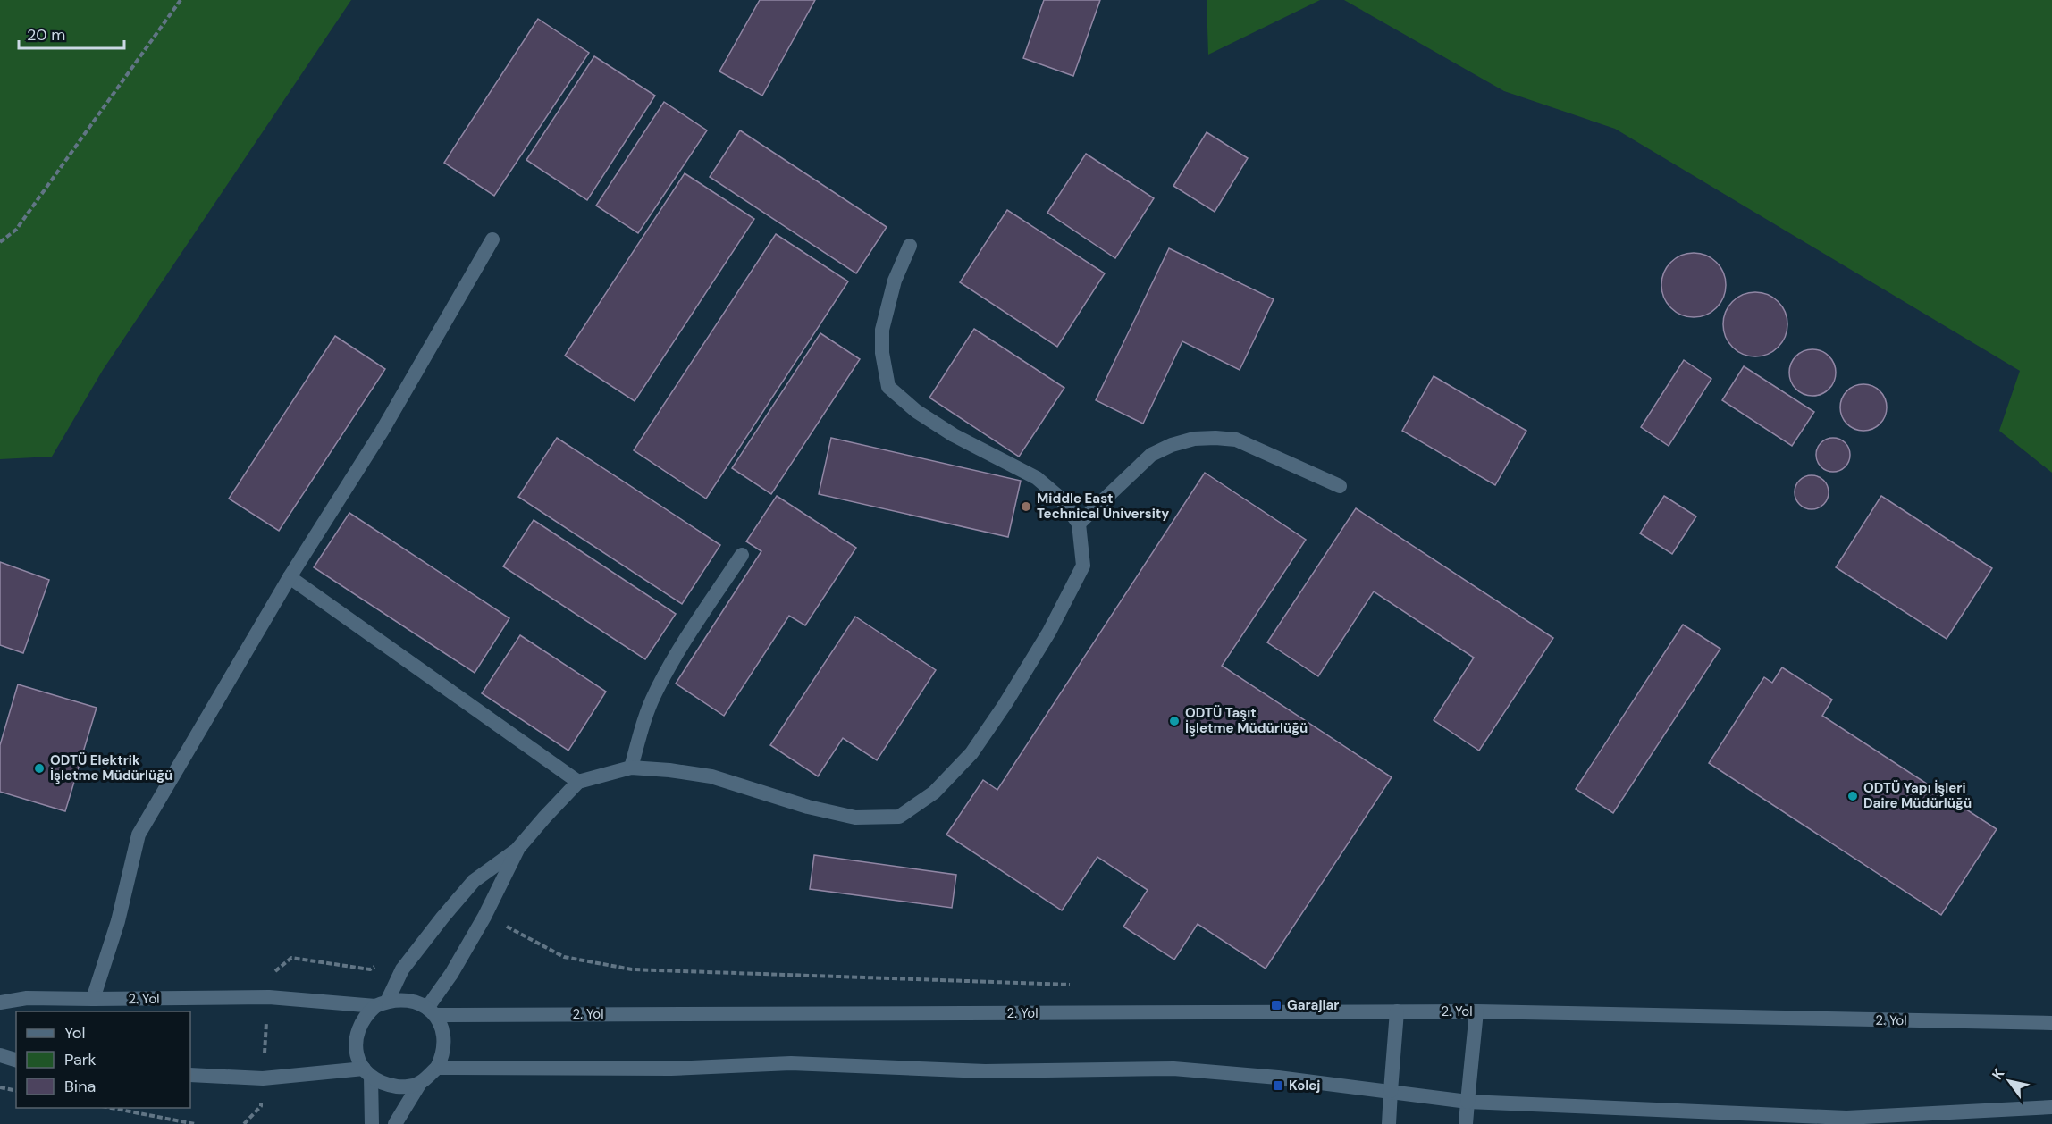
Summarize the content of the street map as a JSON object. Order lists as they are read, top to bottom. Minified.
{"streets":{"street":["2. Yol"]},"places":{"other":["Middle East Technical University","ODTÜ Taşıt İşletme Müdürlüğü","ODTÜ Elektrik İşletme Müdürlüğü","ODTÜ Yapı İşleri Daire Müdürlüğü"],"transit":["Garajlar","Kolej"]},"legend":["Yol","Park","Bina"],"scale_bar":"20 m","north":"top left"}
